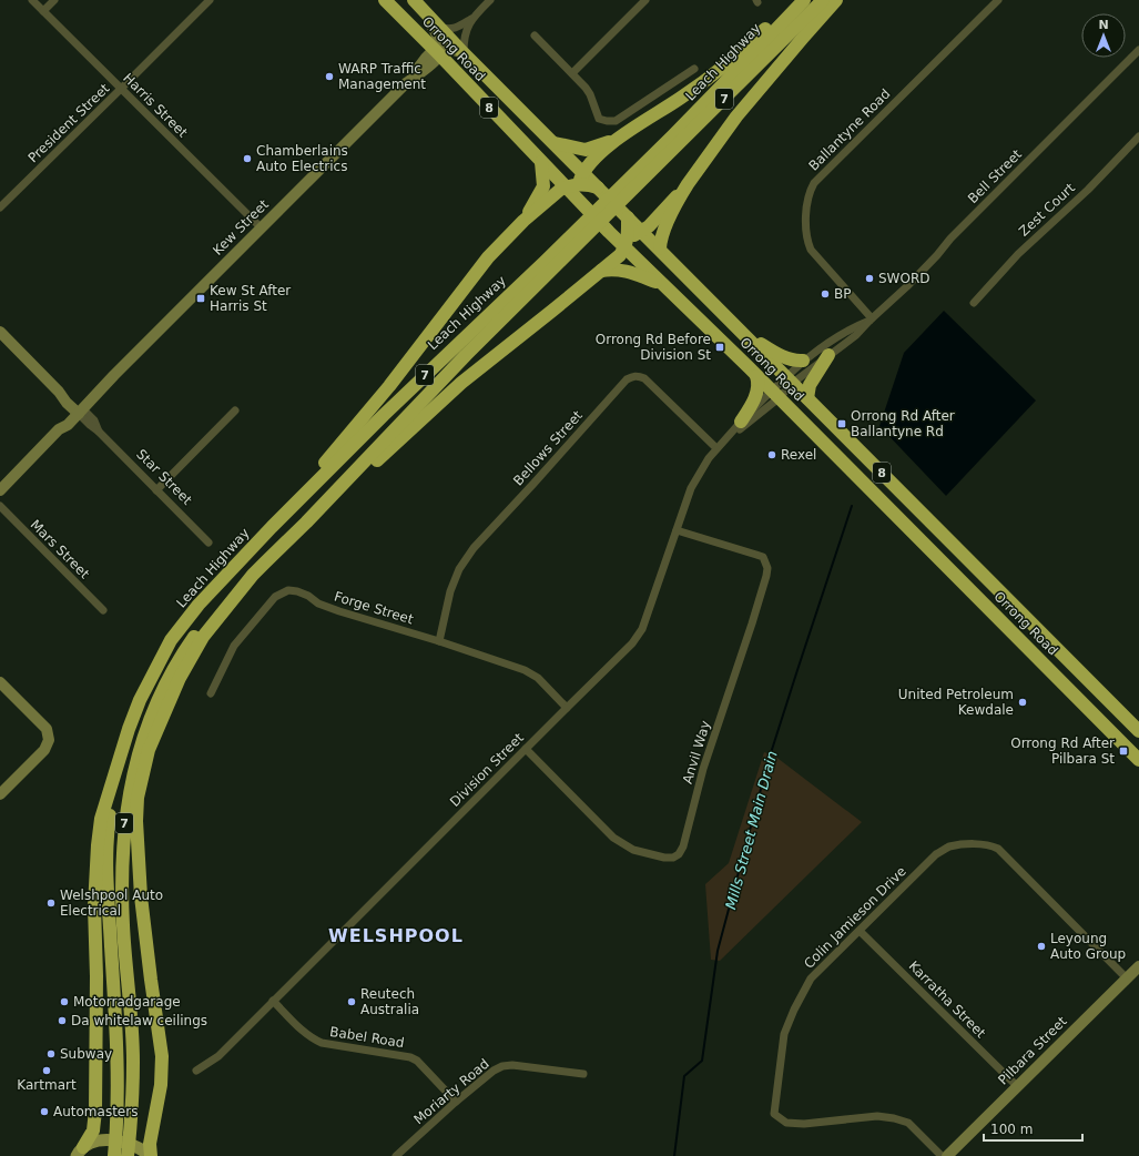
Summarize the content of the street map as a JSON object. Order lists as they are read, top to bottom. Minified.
{"streets":{"highway":["Orrong Road","Leach Highway","7","8"],"street":["Harris Street","President Street","Ballantyne Road","Bell Street","Zest Court","Kew Street","Bellows Street","Star Street","Mars Street","Forge Street","Anvil Way","Division Street","Colin Jamieson Drive","Karratha Street","Babel Road","Pilbara Street","Moriarty Road"]},"crossings":[["Orrong Road","Bell Street"],["Orrong Road","Kew Street"],["Orrong Road","Division Street"],["Leach Highway","7"],["Harris Street","President Street"],["Harris Street","Kew Street"],["Ballantyne Road","Bell Street"],["Kew Street","Star Street"],["Bellows Street","Forge Street"],["Bellows Street","Division Street"],["Forge Street","Division Street"],["Anvil Way","Division Street"],["Division Street","Babel Road"],["Colin Jamieson Drive","Karratha Street"],["Colin Jamieson Drive","Pilbara Street"],["Karratha Street","Pilbara Street"],["Babel Road","Moriarty Road"]],"districts":["WELSHPOOL"],"water":["Mills Street Main Drain"],"places":{"other":["WARP Traffic Management","Chamberlains Auto Electrics","SWORD","BP","Rexel","United Petroleum Kewdale","Welshpool Auto Electrical","Leyoung Auto Group","Motorradgarage","Reutech Australia","Da whitelaw ceilings","Subway","Kartmart","Automasters"],"transit":["Kew St After Harris St","Orrong Rd Before Division St","Orrong Rd After Ballantyne Rd","Orrong Rd After Pilbara St"]},"scale_bar":"100 m","north":"top"}
